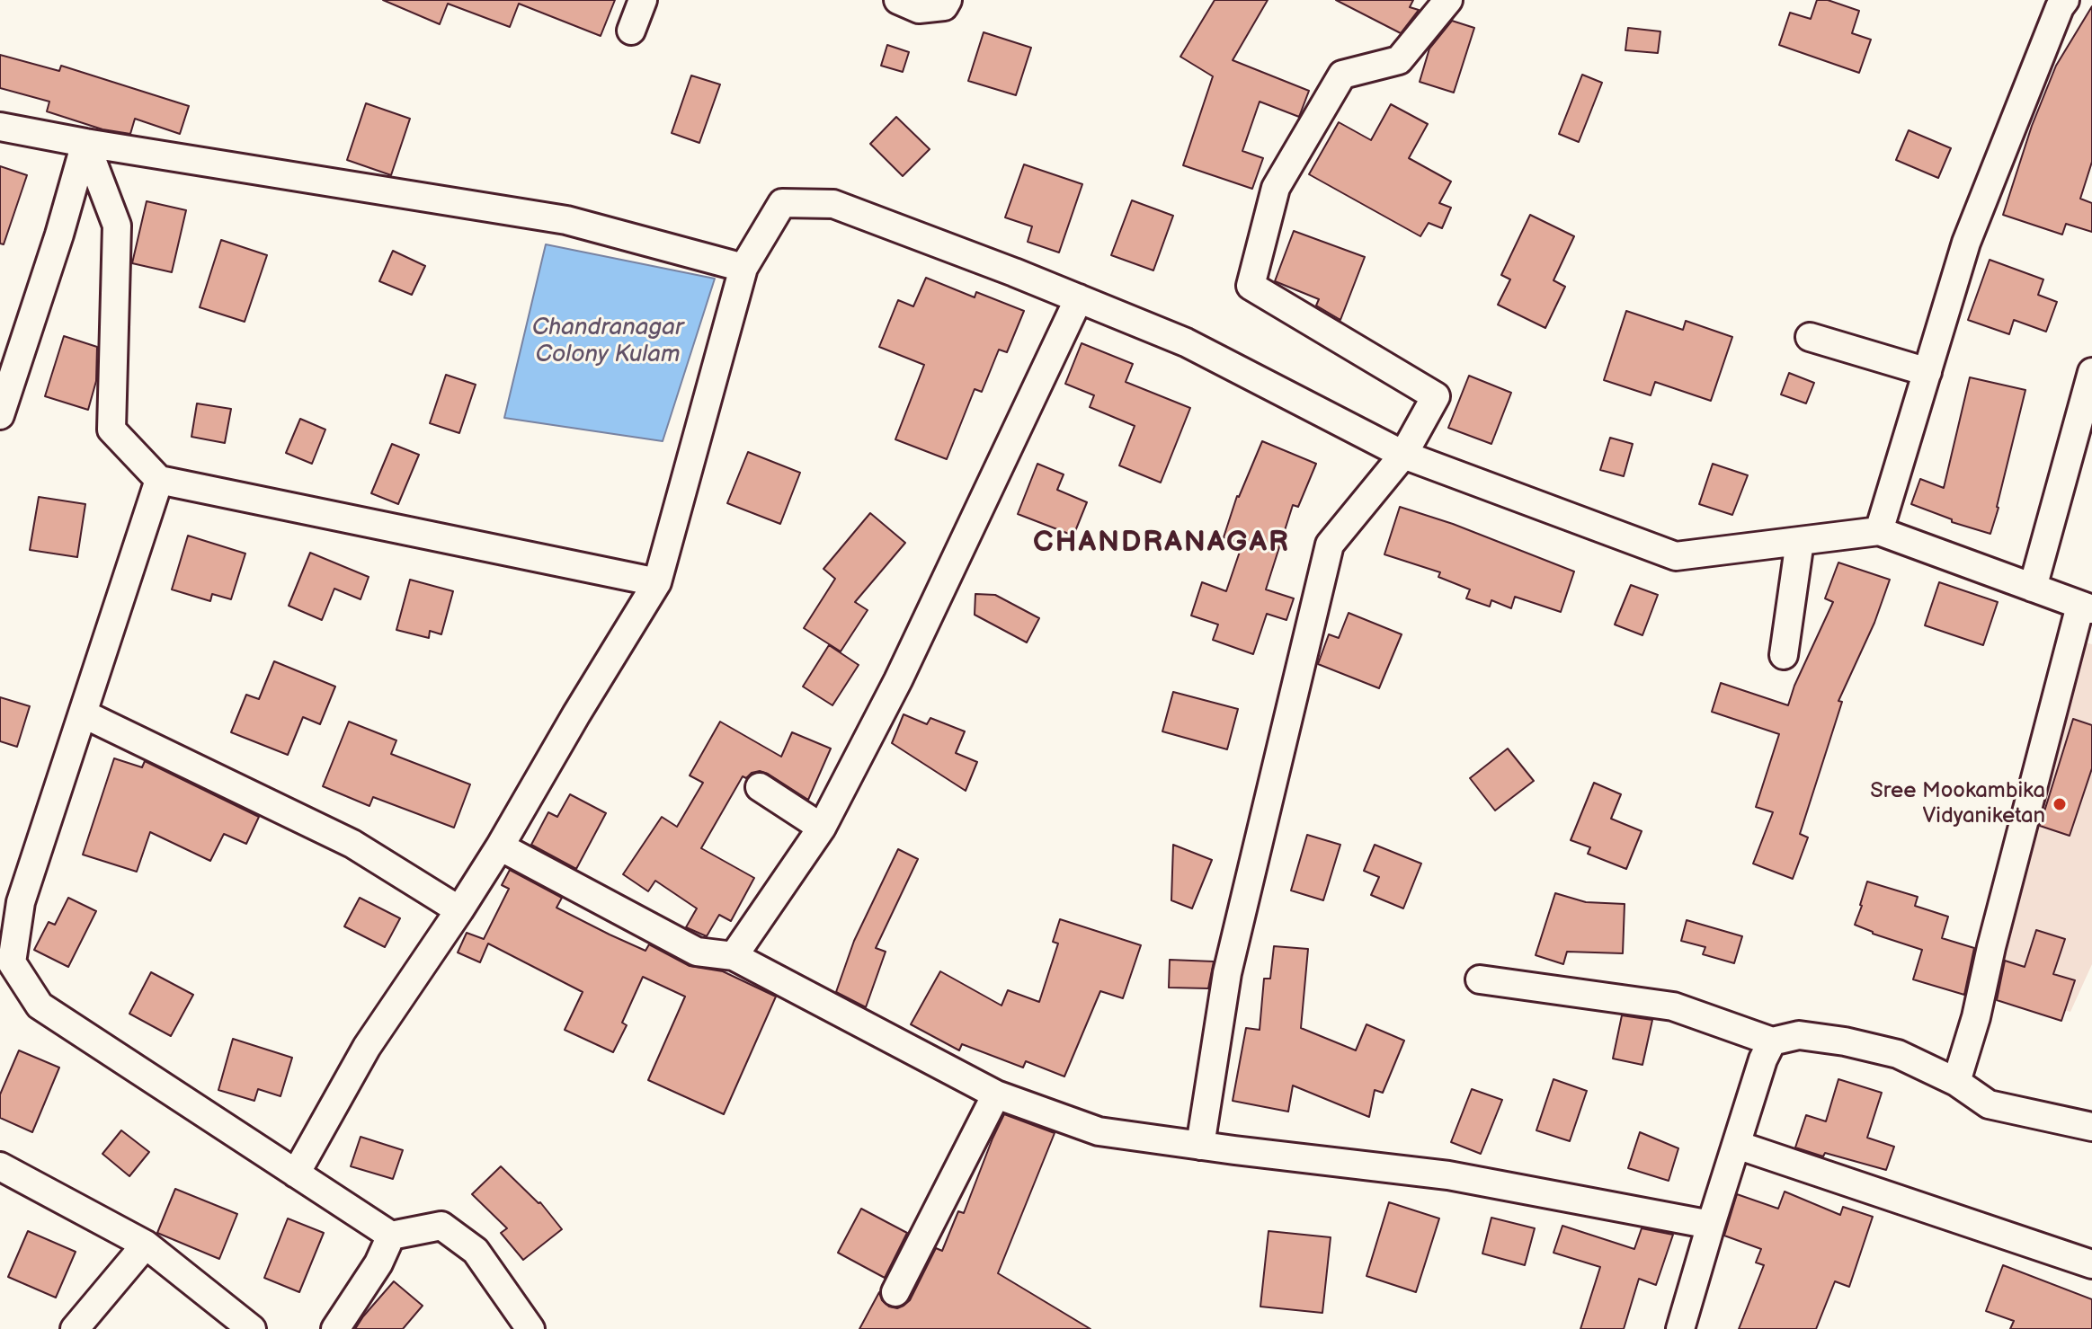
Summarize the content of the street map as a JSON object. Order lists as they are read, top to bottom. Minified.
{"districts":["CHANDRANAGAR"],"water":["Chandranagar Colony Kulam"],"places":["Sree Mookambika Vidyaniketan"]}
